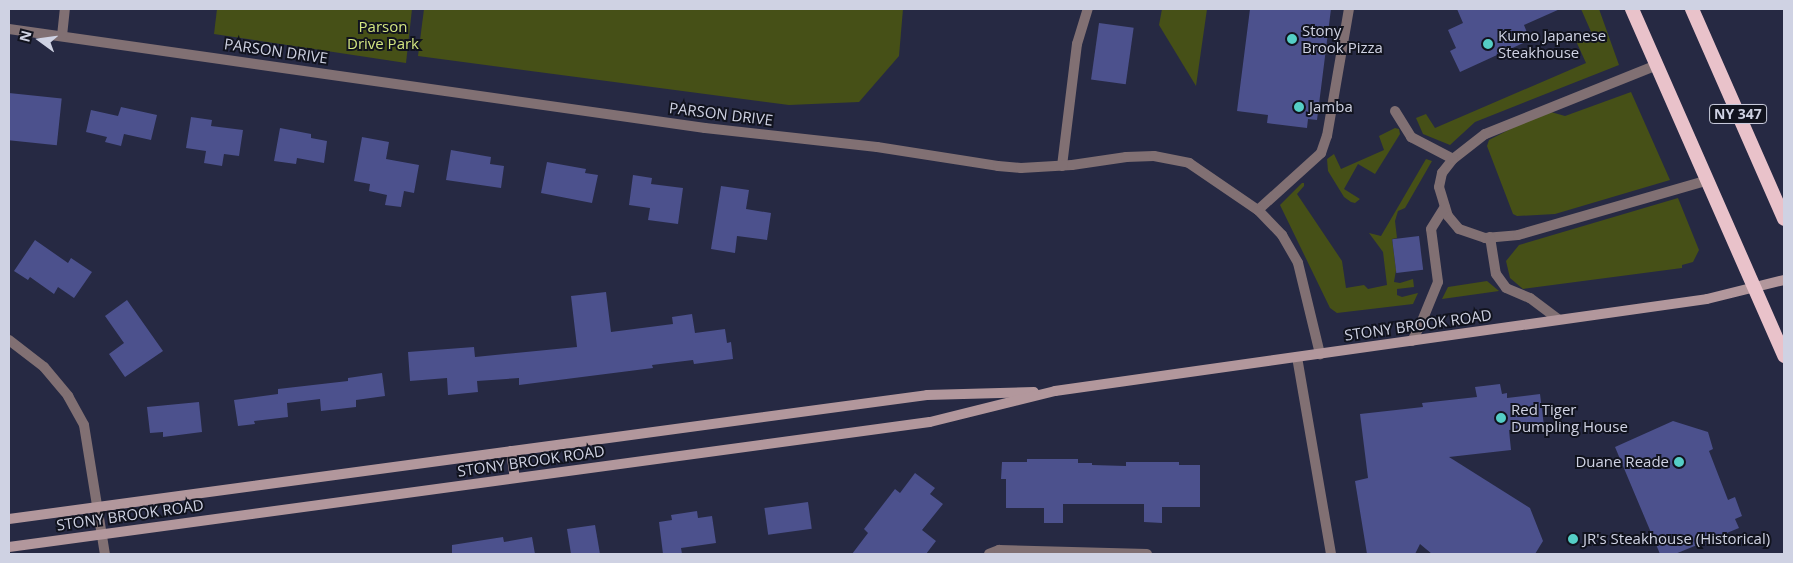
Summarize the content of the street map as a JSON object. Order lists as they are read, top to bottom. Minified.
{"streets":{"highway":["NY 347"],"main road":["STONY BROOK ROAD"],"street":["PARSON DRIVE"]},"crossings":[["PARSON DRIVE","STONY BROOK ROAD"],["NY 347","STONY BROOK ROAD"]],"parks":["Parson Drive Park"],"places":["Stony Brook Pizza","Kumo Japanese Steakhouse","Jamba","Red Tiger Dumpling House","Duane Reade","JR's Steakhouse (Historical)"],"north":"left"}
